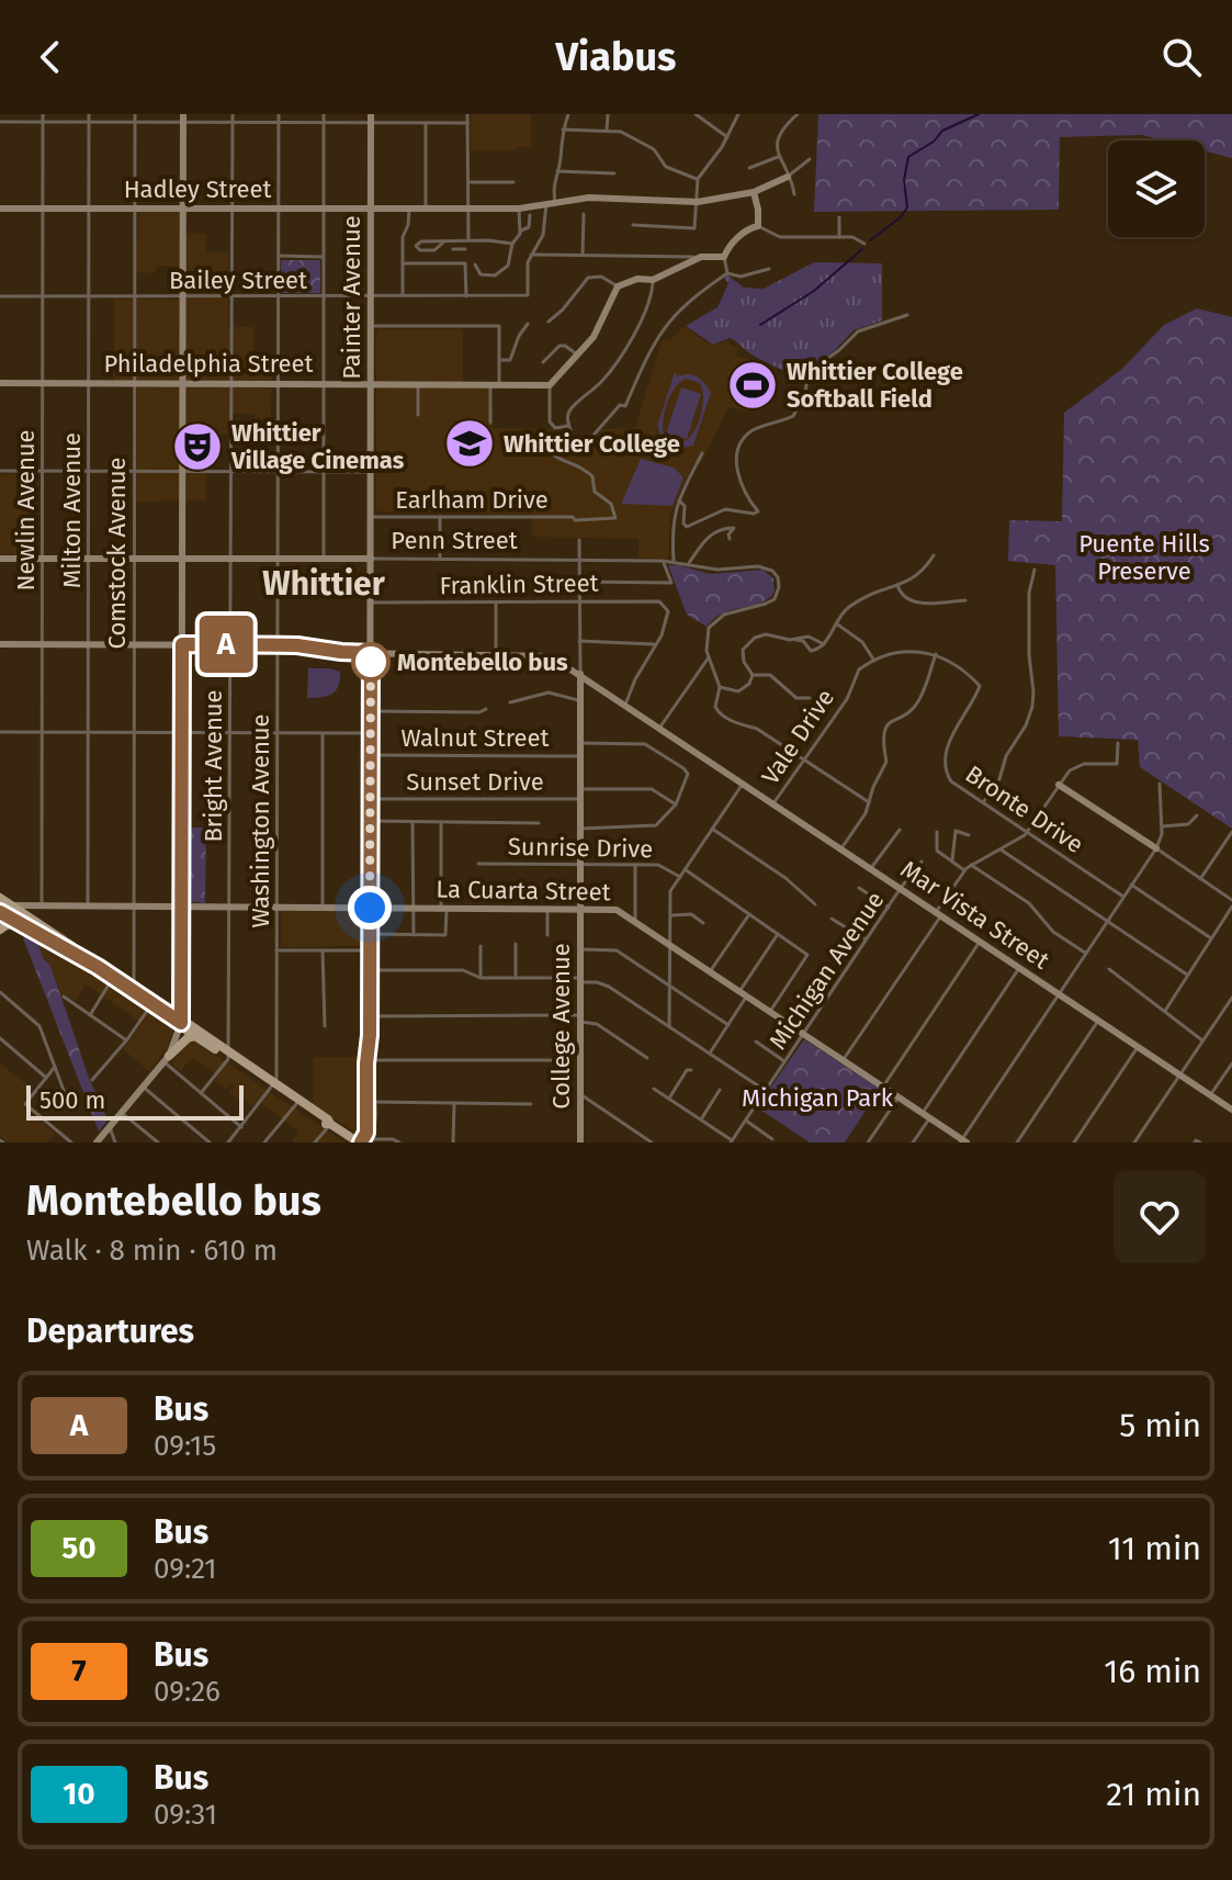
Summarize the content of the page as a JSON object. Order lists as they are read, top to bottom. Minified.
{"streets":{"street":["Hadley Street","Bailey Street","Painter Avenue","Philadelphia Street","Earlham Drive","Newlin Avenue","Milton Avenue","Penn Street","Comstock Avenue","Franklin Street","Vale Drive","Walnut Street","Bright Avenue","Sunset Drive","Bronte Drive","Washington Avenue","Sunrise Drive","La Cuarta Street","Mar Vista Street","Michigan Avenue","College Avenue"]},"crossings":[["Hadley Street","Painter Avenue"],["Hadley Street","Newlin Avenue"],["Hadley Street","Milton Avenue"],["Hadley Street","Comstock Avenue"],["Hadley Street","Bright Avenue"],["Hadley Street","Washington Avenue"],["Bailey Street","Painter Avenue"],["Bailey Street","Newlin Avenue"],["Bailey Street","Milton Avenue"],["Bailey Street","Comstock Avenue"],["Bailey Street","Bright Avenue"],["Bailey Street","Washington Avenue"],["Painter Avenue","Philadelphia Street"],["Painter Avenue","Earlham Drive"],["Painter Avenue","Penn Street"],["Painter Avenue","Franklin Street"],["Painter Avenue","Walnut Street"],["Painter Avenue","Sunset Drive"],["Painter Avenue","La Cuarta Street"],["Painter Avenue","Mar Vista Street"],["Philadelphia Street","Newlin Avenue"],["Philadelphia Street","Milton Avenue"],["Philadelphia Street","Comstock Avenue"],["Philadelphia Street","Bright Avenue"],["Philadelphia Street","Washington Avenue"],["Newlin Avenue","Penn Street"],["Newlin Avenue","Walnut Street"],["Newlin Avenue","La Cuarta Street"],["Newlin Avenue","Mar Vista Street"],["Milton Avenue","Penn Street"],["Milton Avenue","Walnut Street"],["Milton Avenue","La Cuarta Street"],["Milton Avenue","Mar Vista Street"],["Penn Street","Comstock Avenue"],["Penn Street","Franklin Street"],["Penn Street","Bright Avenue"],["Penn Street","Washington Avenue"],["Penn Street","College Avenue"],["Comstock Avenue","Walnut Street"],["Comstock Avenue","La Cuarta Street"],["Comstock Avenue","Mar Vista Street"],["Franklin Street","College Avenue"],["Vale Drive","Mar Vista Street"],["Walnut Street","Bright Avenue"],["Walnut Street","Sunset Drive"],["Walnut Street","Washington Avenue"],["Walnut Street","College Avenue"],["Bright Avenue","La Cuarta Street"],["Bright Avenue","Mar Vista Street"],["Sunset Drive","College Avenue"],["Washington Avenue","La Cuarta Street"],["Washington Avenue","Mar Vista Street"],["Sunrise Drive","La Cuarta Street"],["Sunrise Drive","College Avenue"],["La Cuarta Street","Michigan Avenue"],["La Cuarta Street","College Avenue"],["Mar Vista Street","Michigan Avenue"],["Mar Vista Street","College Avenue"]],"districts":["Whittier"],"parks":["Puente Hills Preserve","Michigan Park"],"places":{"sports":["Whittier College Softball Field"],"school or university":["Whittier College"],"theatre":["Whittier Village Cinemas"],"other":["Montebello bus"]},"lines":["bus line A"],"scale_bar":"500 m","page":{"header":"Viabus","on_map":"A","scale":"500 m","heading":[["Montebello bus","Walk · 8 min · 610 m"],"Departures"],"list":[{"mark":"A","name":"Bus","note":"09:15","value":"5 min"},{"mark":"50","name":"Bus","note":"09:21","value":"11 min"},{"mark":"7","name":"Bus","note":"09:26","value":"16 min"},{"mark":"10","name":"Bus","note":"09:31","value":"21 min"}]}}
